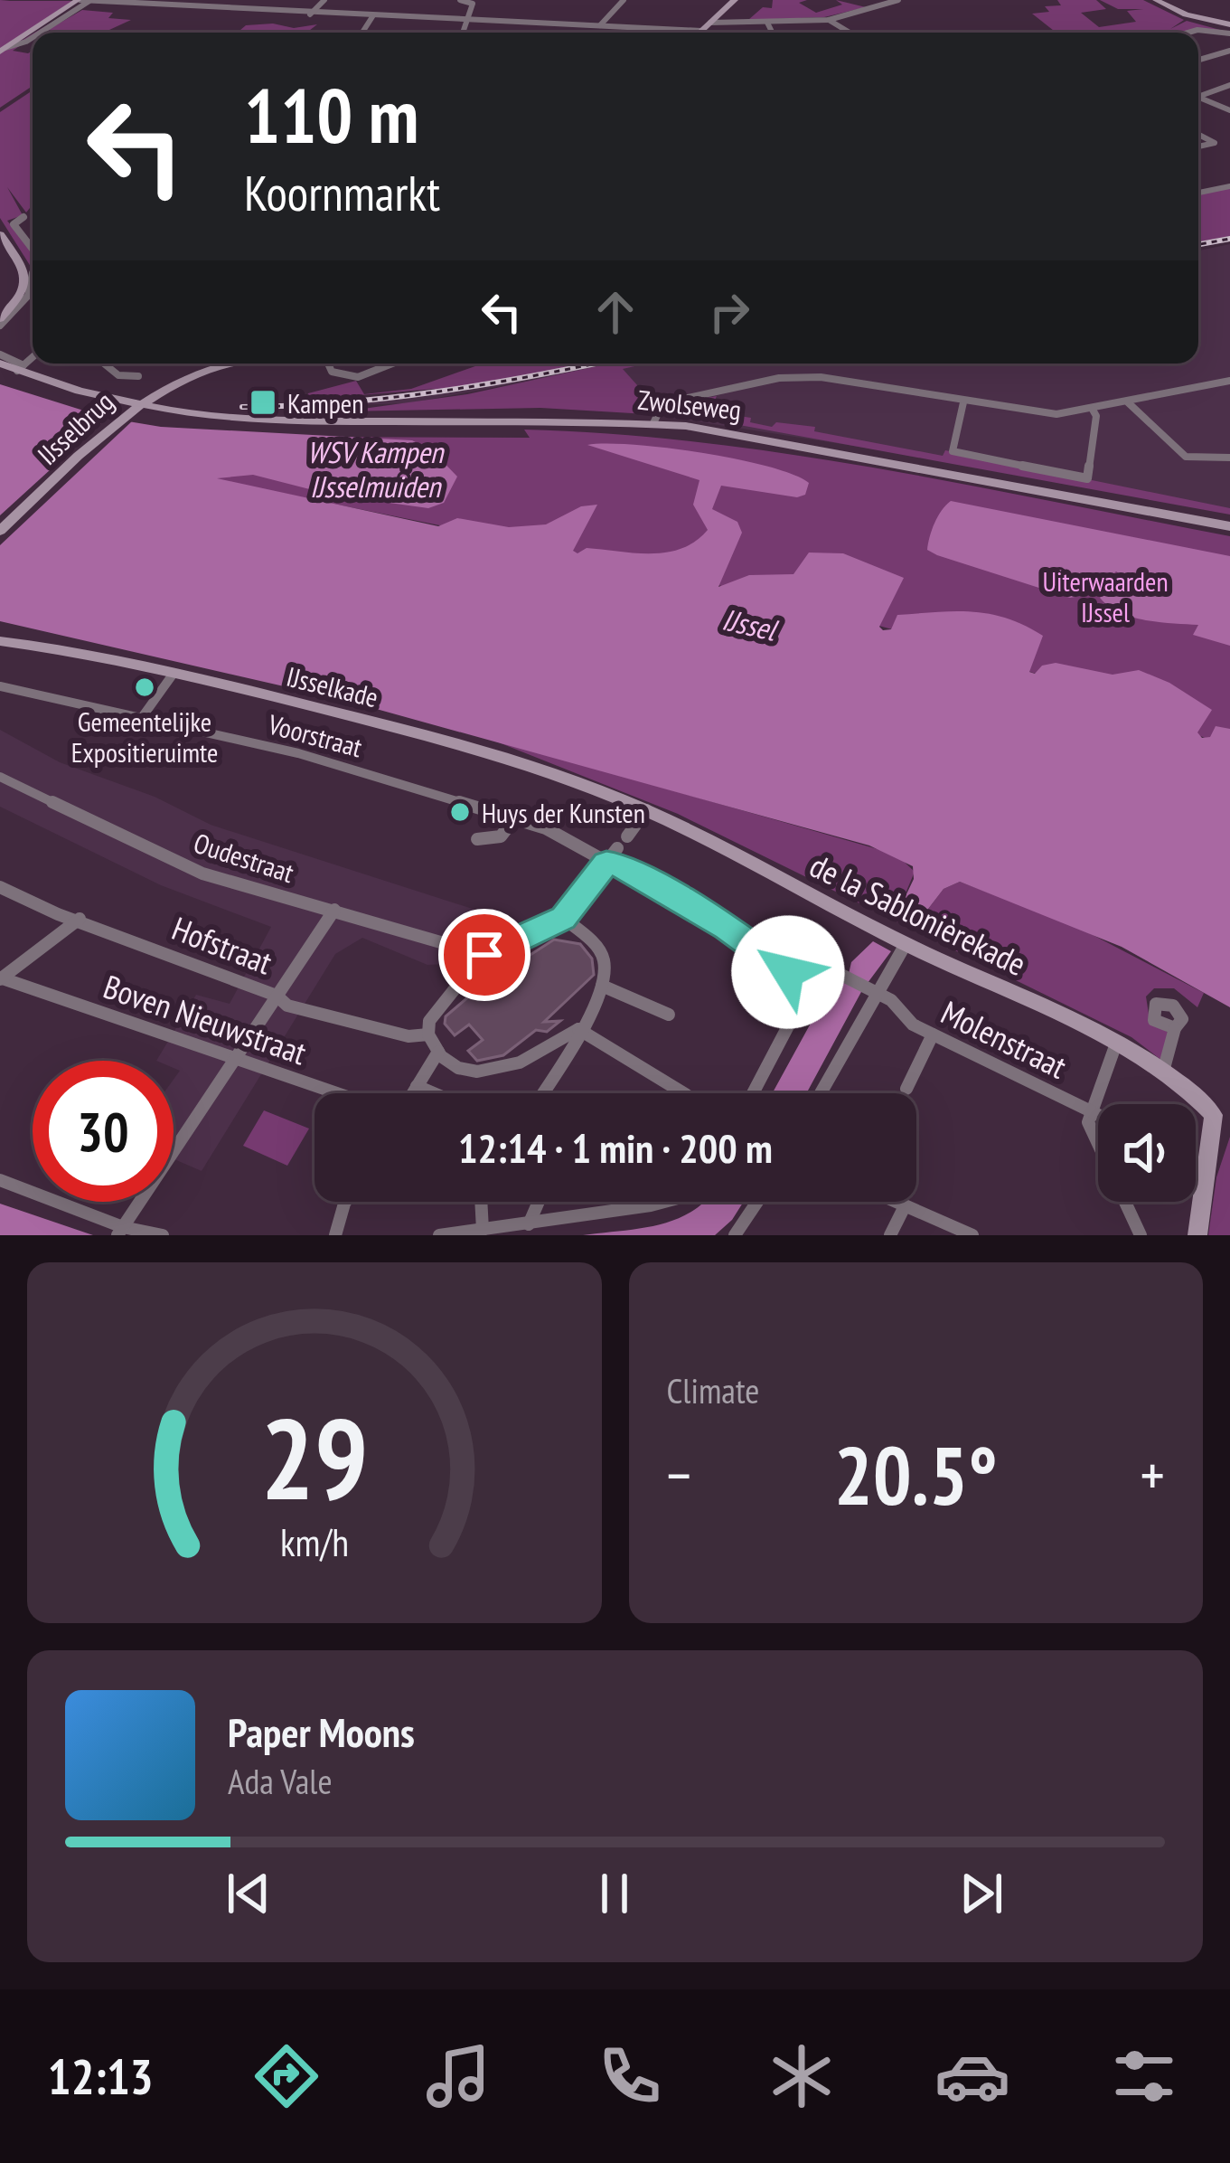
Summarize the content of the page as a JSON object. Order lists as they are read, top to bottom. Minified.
{"streets":{"street":["Zwolseweg","IJsselbrug","IJsselkade","Voorstraat","Oudestraat","de la Sablonièrekade","Hofstraat","Boven Nieuwstraat","Molenstraat"]},"crossings":[["Zwolseweg","IJsselbrug"],["IJsselkade","de la Sablonièrekade"],["Voorstraat","Molenstraat"]],"water":["WSV Kampen IJsselmuiden","IJssel"],"parks":["Uiterwaarden IJssel"],"places":{"transit":["Kampen"],"other":["Gemeentelijke Expositieruimte","Huys der Kunsten"]},"page":{"turn":["110 m","Koornmarkt"],"limit":"30","trip":"12:14 · 1 min · 200 m","tile":"Climate","heat":["−","20.5°","+"],"song":["Paper Moons","Ada Vale"],"tabs":"12:13","gauge":["29","km/h"]}}
